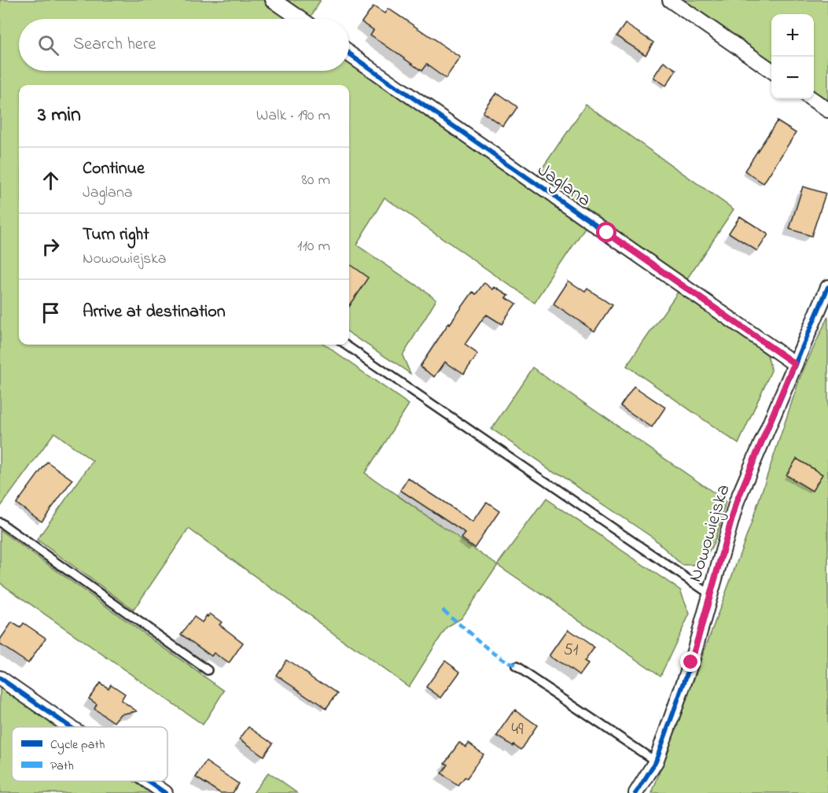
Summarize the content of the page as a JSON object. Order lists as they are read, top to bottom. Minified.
{"streets":{"street":["Jaglana","Nowowiejska"]},"crossings":[["Jaglana","Nowowiejska"]],"house_numbers":["51","49"],"legend":["Cycle path","Path"],"page":{"map_buttons":["+","−"],"search":"Search here","heading":["3 min","Walk · 190 m"],"list":[["Continue","Jaglana","80 m"],["Turn right","Nowowiejska","110 m"],"Arrive at destination"]}}
